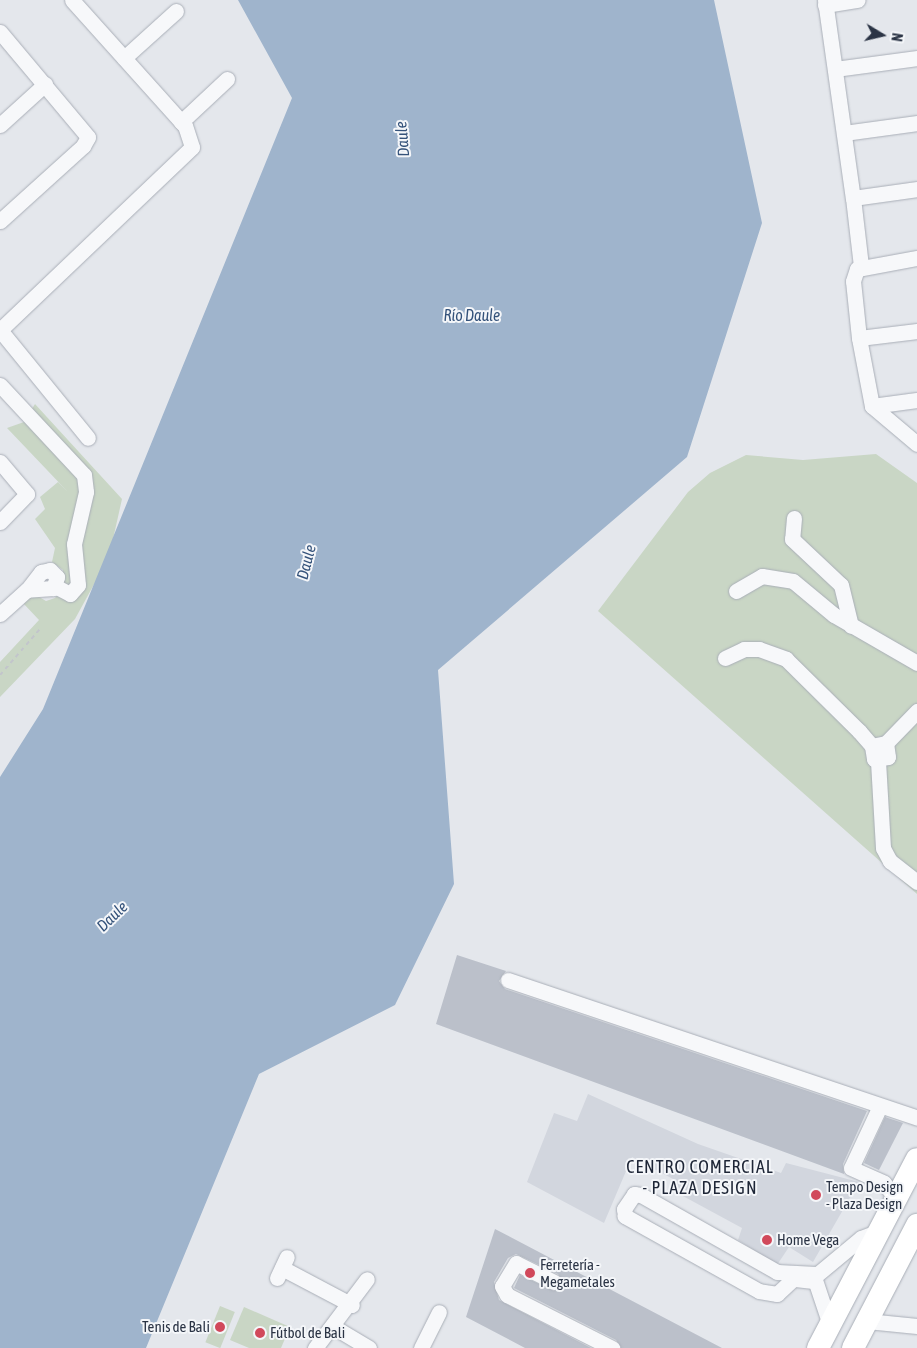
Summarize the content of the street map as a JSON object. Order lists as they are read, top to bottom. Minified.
{"districts":["CENTRO COMERCIAL - PLAZA DESIGN"],"water":["Daule","Río Daule"],"places":["Tempo Design - Plaza Design","Home Vega","Ferretería - Megametales","Tenis de Bali","Fútbol de Bali"],"north":"right"}
